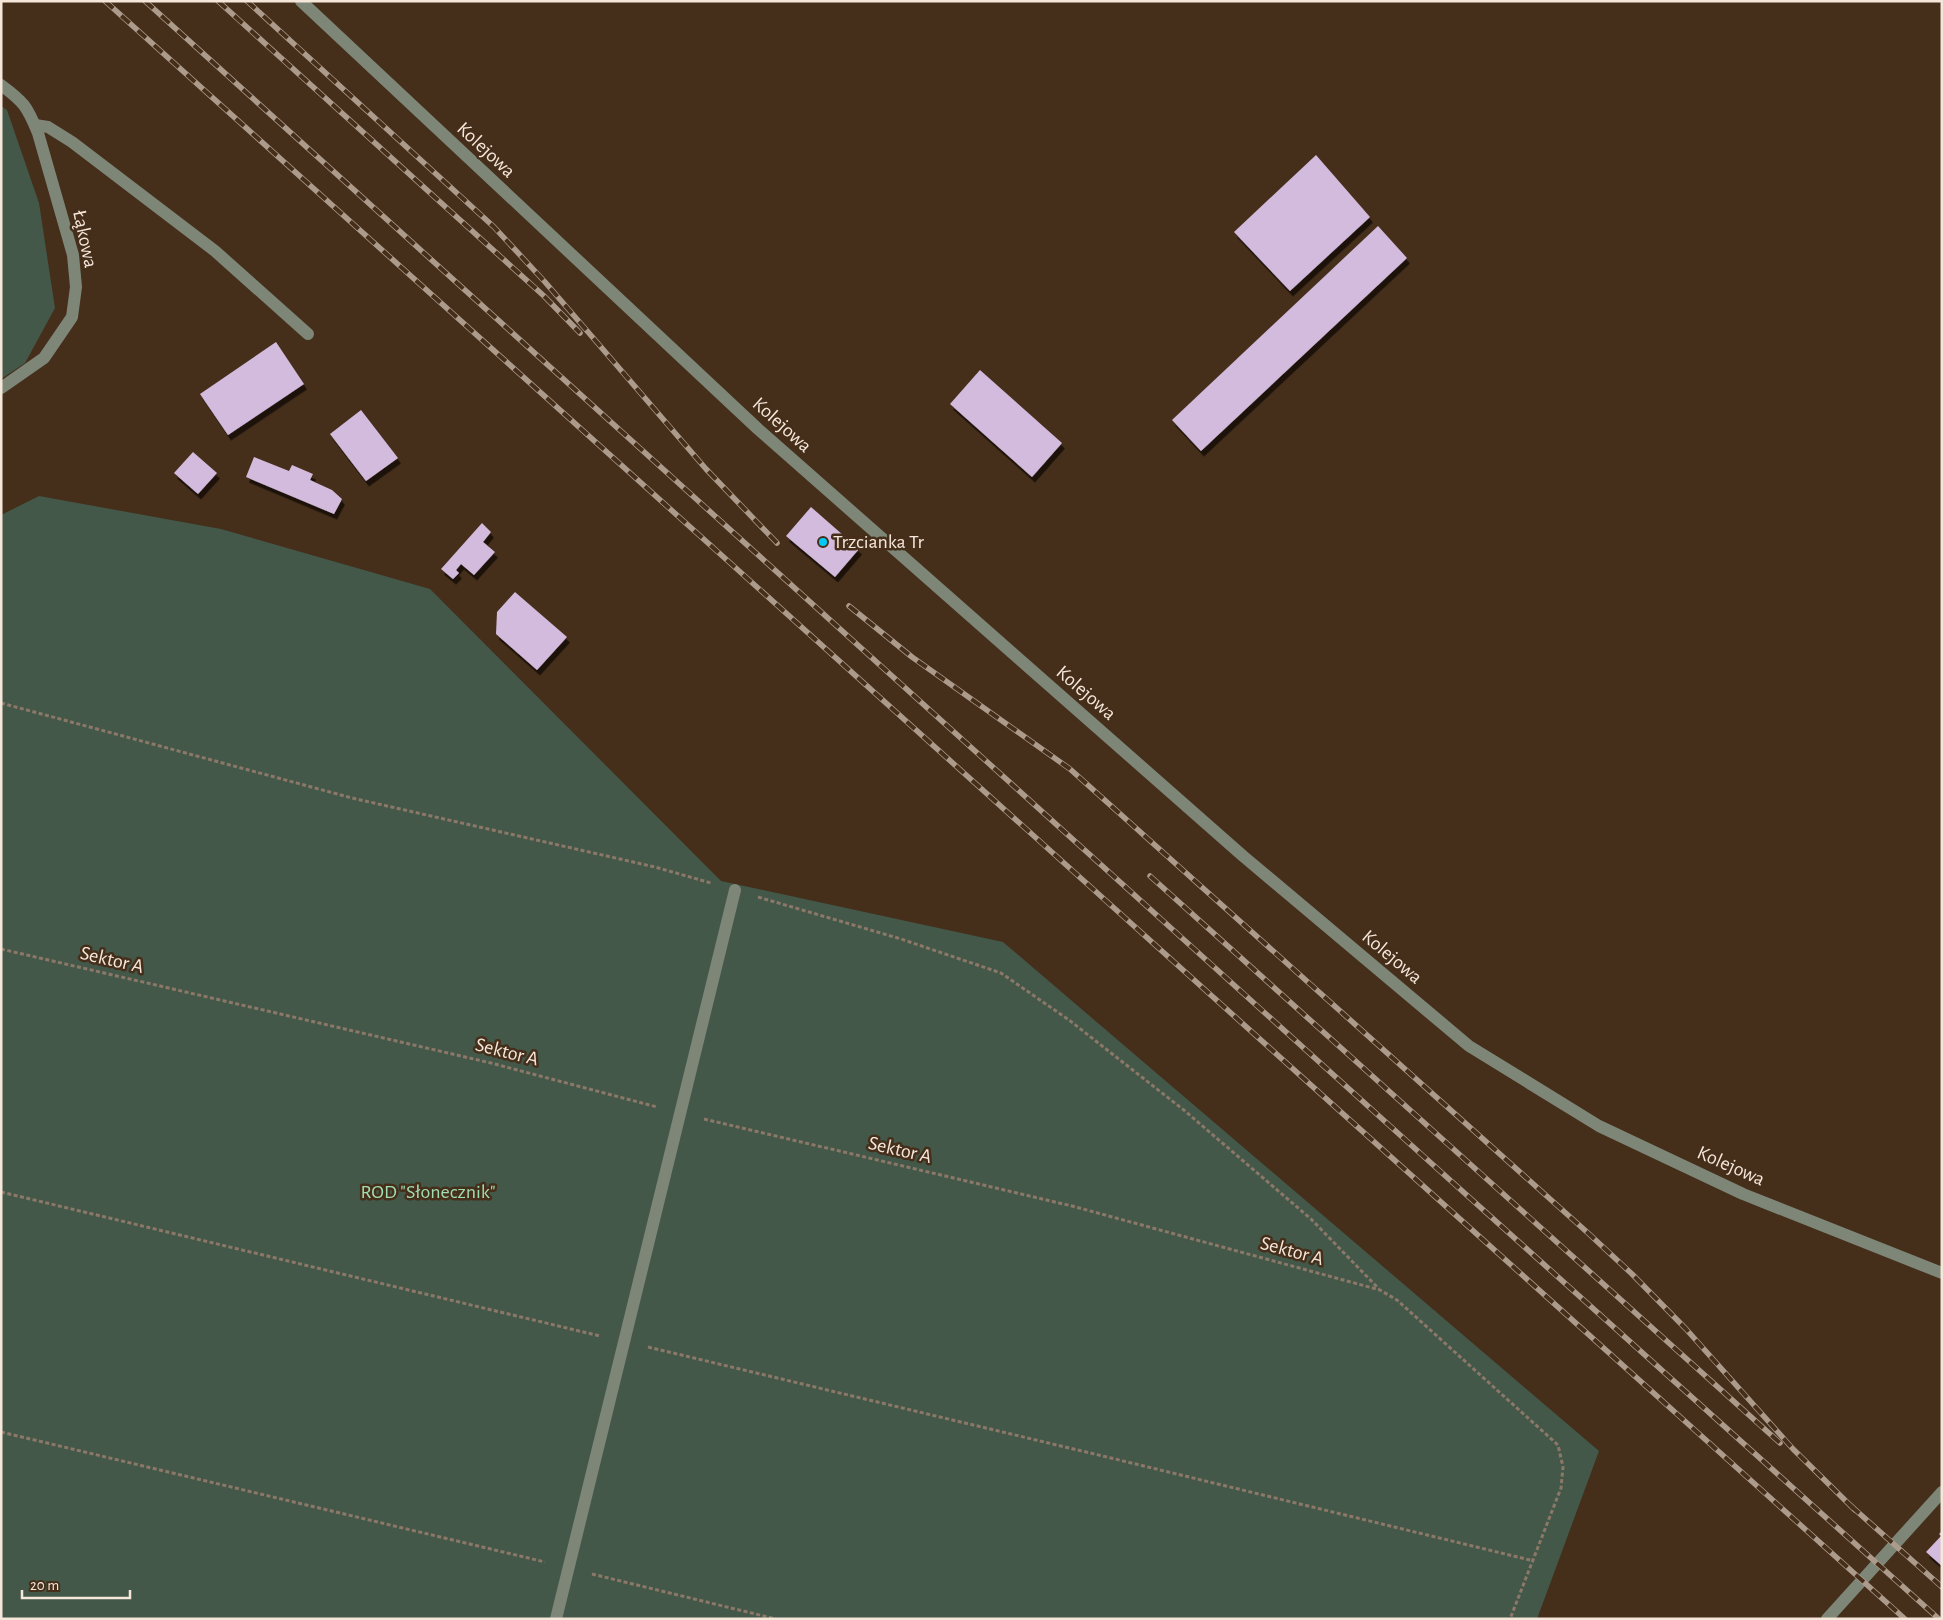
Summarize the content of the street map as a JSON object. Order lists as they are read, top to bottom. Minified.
{"streets":{"street":["Kolejowa","Łąkowa"],"path":["Sektor A"]},"parks":["ROD \"Słonecznik\""],"places":["Trzcianka Tr"],"scale_bar":"20 m"}
